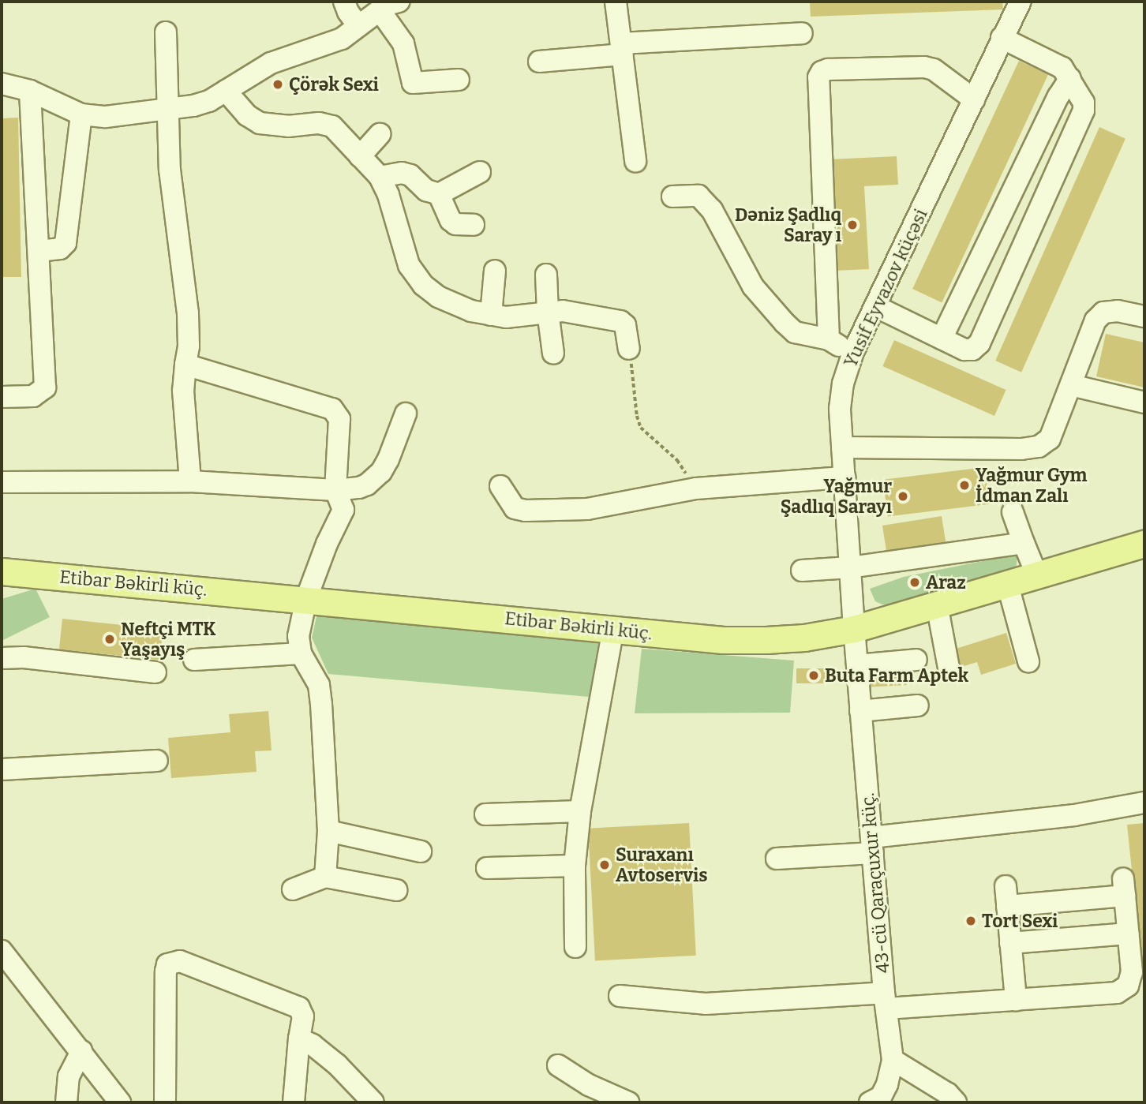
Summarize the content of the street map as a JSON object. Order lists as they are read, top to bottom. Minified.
{"streets":{"main road":["Etibar Bəkirli küç."],"street":["Yusif Eyvazov küçəsi","43-cü Qaraçuxur küç."]},"crossings":[["Yusif Eyvazov küçəsi","Etibar Bəkirli küç."],["Yusif Eyvazov küçəsi","43-cü Qaraçuxur küç."],["Etibar Bəkirli küç.","43-cü Qaraçuxur küç."]],"places":["Çörək Sexi","Dəniz Şadlıq Saray ı","Yağmur Gym İdman Zalı","Yağmur Şadlıq Sarayı","Araz","Neftçi MTK Yaşayış","Buta Farm Aptek","Suraxanı Avtoservis","Tort Sexi"]}
